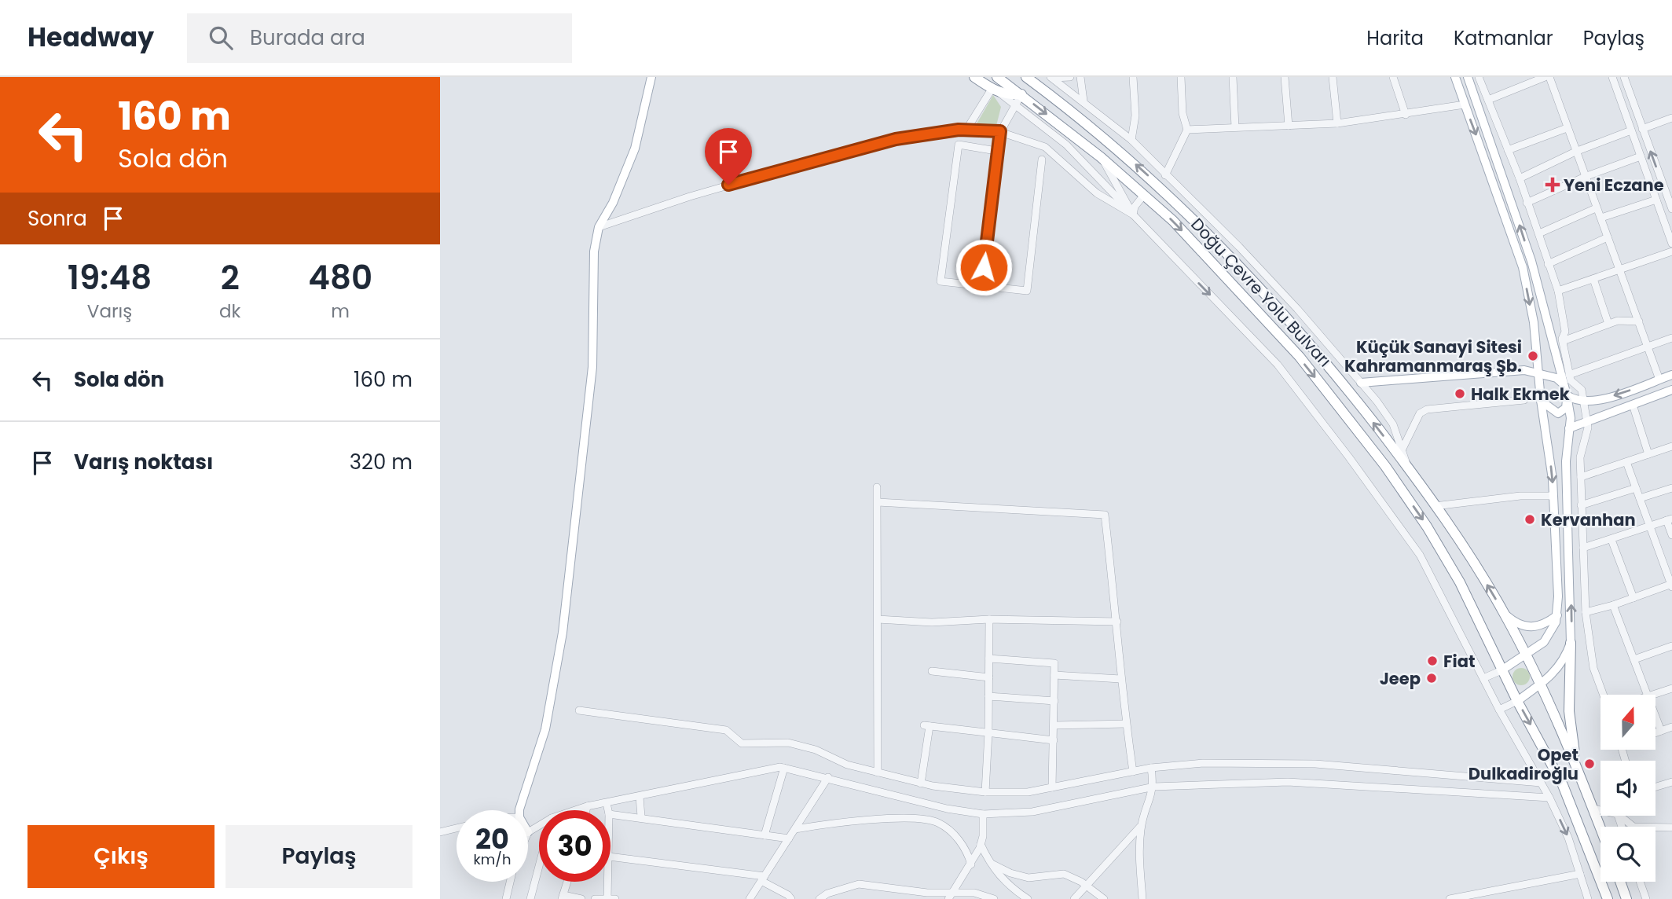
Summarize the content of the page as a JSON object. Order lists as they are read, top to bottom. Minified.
{"streets":{"highway":["Doğu Çevre Yolu Bulvarı"]},"places":{"health":["Yeni Eczane"],"other":["Küçük Sanayi Sitesi Kahramanmaraş Şb.","Halk Ekmek","Kervanhan","Fiat","Jeep","Opet Dulkadiroğlu"]},"north":"top","page":{"header":"Headway","search":"Burada ara","nav":["Harita","Katmanlar","Paylaş"],"turn":["160 m","Sola dön"],"then":"Sonra","eta":["19:48","Varış","2","dk","480","m"],"list":[{"name":"Sola dön","value":"160 m"},{"name":"Varış noktası","value":"320 m"}],"speed":"20 km/h","limit":"30","buttons":["Çıkış","Paylaş"]}}
